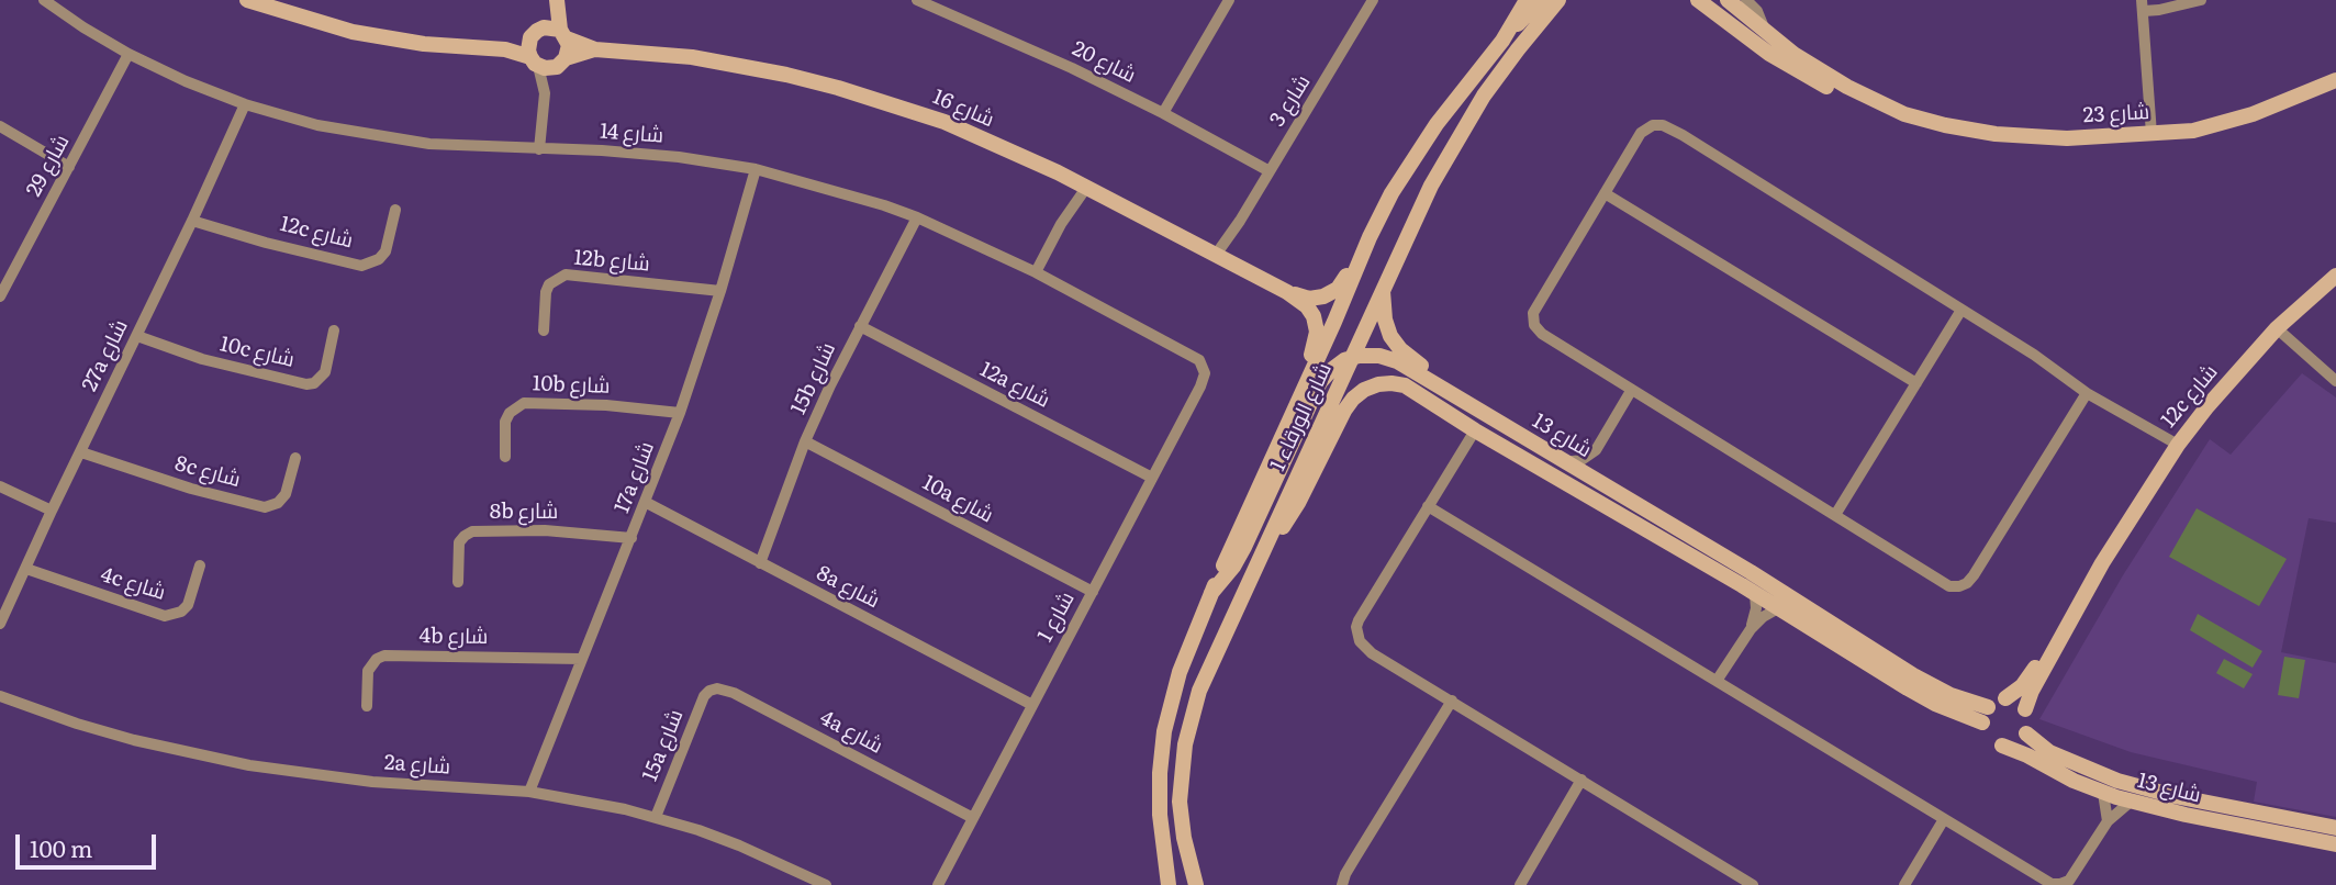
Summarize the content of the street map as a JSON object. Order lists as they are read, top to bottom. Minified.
{"streets":{"street":["شارع 20","شارع 3","شارع 16","شارع 23","شارع 14","شارع 29","12c شارع","12b شارع","10c شارع","27a شارع","15b شارع","10b شارع","12a شارع","شارع الورقاء 1","شارع 13","8c شارع","17a شارع","10a شارع","8b شارع","4c شارع","8a شارع","شارع 1","4b شارع","4a شارع","15a شارع","2a شارع"]},"crossings":[["شارع 20","شارع 3"],["شارع 3","شارع 16"],["شارع 16","شارع الورقاء 1"],["شارع 14","شارع 29"],["شارع 14","27a شارع"],["شارع 14","15b شارع"],["شارع 14","17a شارع"],["شارع 14","شارع 1"],["12c شارع","27a شارع"],["12c شارع","شارع 13"],["12b شارع","17a شارع"],["10c شارع","27a شارع"],["27a شارع","8c شارع"],["27a شارع","4c شارع"],["15b شارع","12a شارع"],["15b شارع","10a شارع"],["15b شارع","8a شارع"],["10b شارع","17a شارع"],["12a شارع","شارع 1"],["شارع الورقاء 1","شارع 13"],["17a شارع","8b شارع"],["17a شارع","8a شارع"],["17a شارع","4b شارع"],["17a شارع","2a شارع"],["10a شارع","شارع 1"],["8a شارع","شارع 1"],["شارع 1","4a شارع"],["4a شارع","15a شارع"],["15a شارع","2a شارع"]],"scale_bar":"100 m"}
